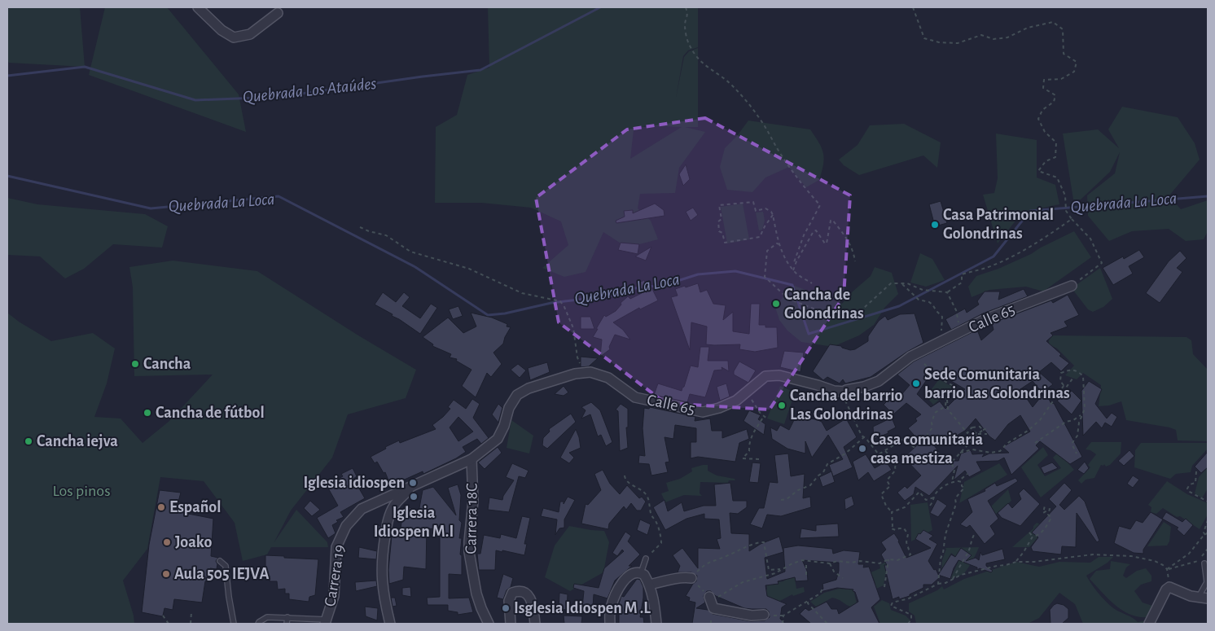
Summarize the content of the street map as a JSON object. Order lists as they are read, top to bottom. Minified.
{"streets":{"street":["Calle 65","Carrera 18C","Carrera 19"]},"crossings":[["Calle 65","Carrera 18C"],["Calle 65","Carrera 19"]],"water":["Quebrada Los Ataúdes","Quebrada La Loca"],"parks":["Los pinos"],"places":["Casa Patrimonial Golondrinas","Cancha de Golondrinas","Cancha","Sede Comunitaria barrio Las Golondrinas","Cancha del barrio Las Golondrinas","Cancha de fútbol","Cancha iejva","Casa comunitaria casa mestiza","Iglesia idiospen","Iglesia Idiospen M.I","Español","Joako","Aula 505 IEJVA","Isglesia Idiospen M .L"]}
